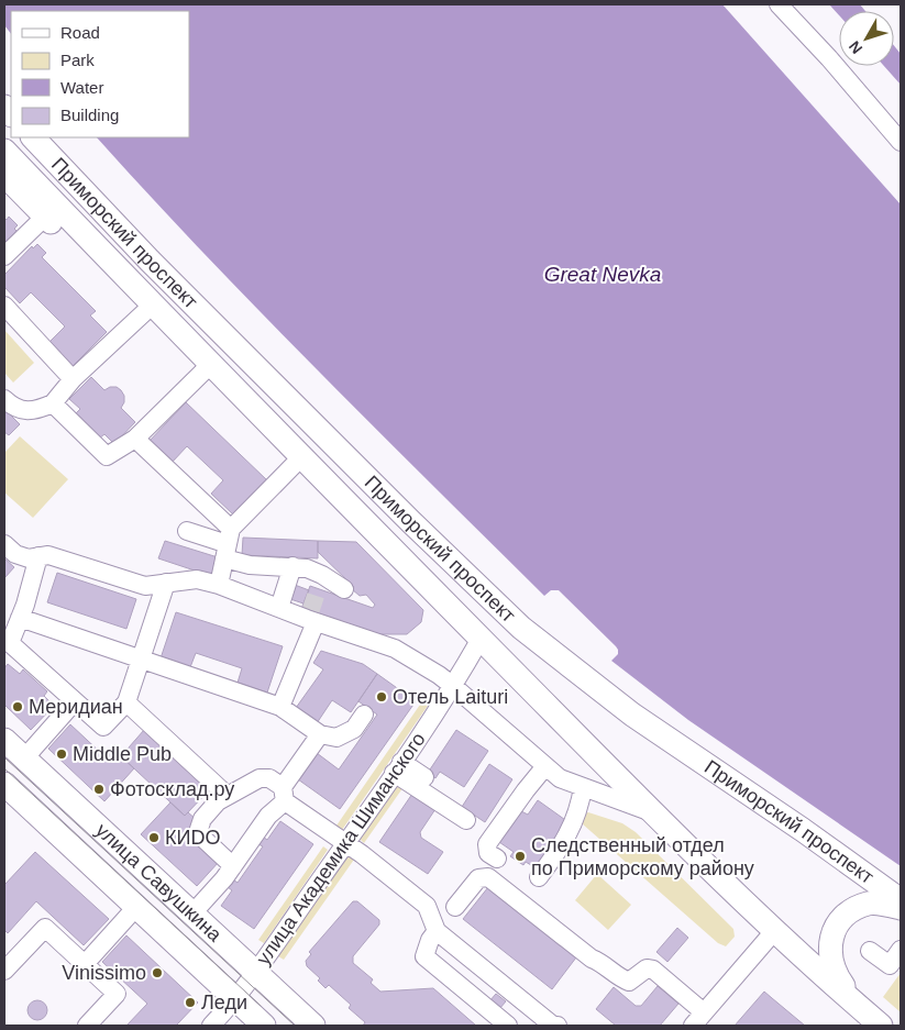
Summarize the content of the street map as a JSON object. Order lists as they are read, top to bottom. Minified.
{"streets":{"main road":["Приморский проспект","улица Савушкина"],"street":["улица Академика Шиманского"]},"crossings":[["Приморский проспект","улица Академика Шиманского"],["улица Академика Шиманского","улица Савушкина"]],"water":["Great Nevka"],"places":["Отель Laituri","Меридиан","Middle Pub","Фотосклад.ру","КИDO","Следственный отдел по Приморскому району","Vinissimo","Леди"],"legend":["Road","Park","Water","Building"],"north":"bottom left"}
